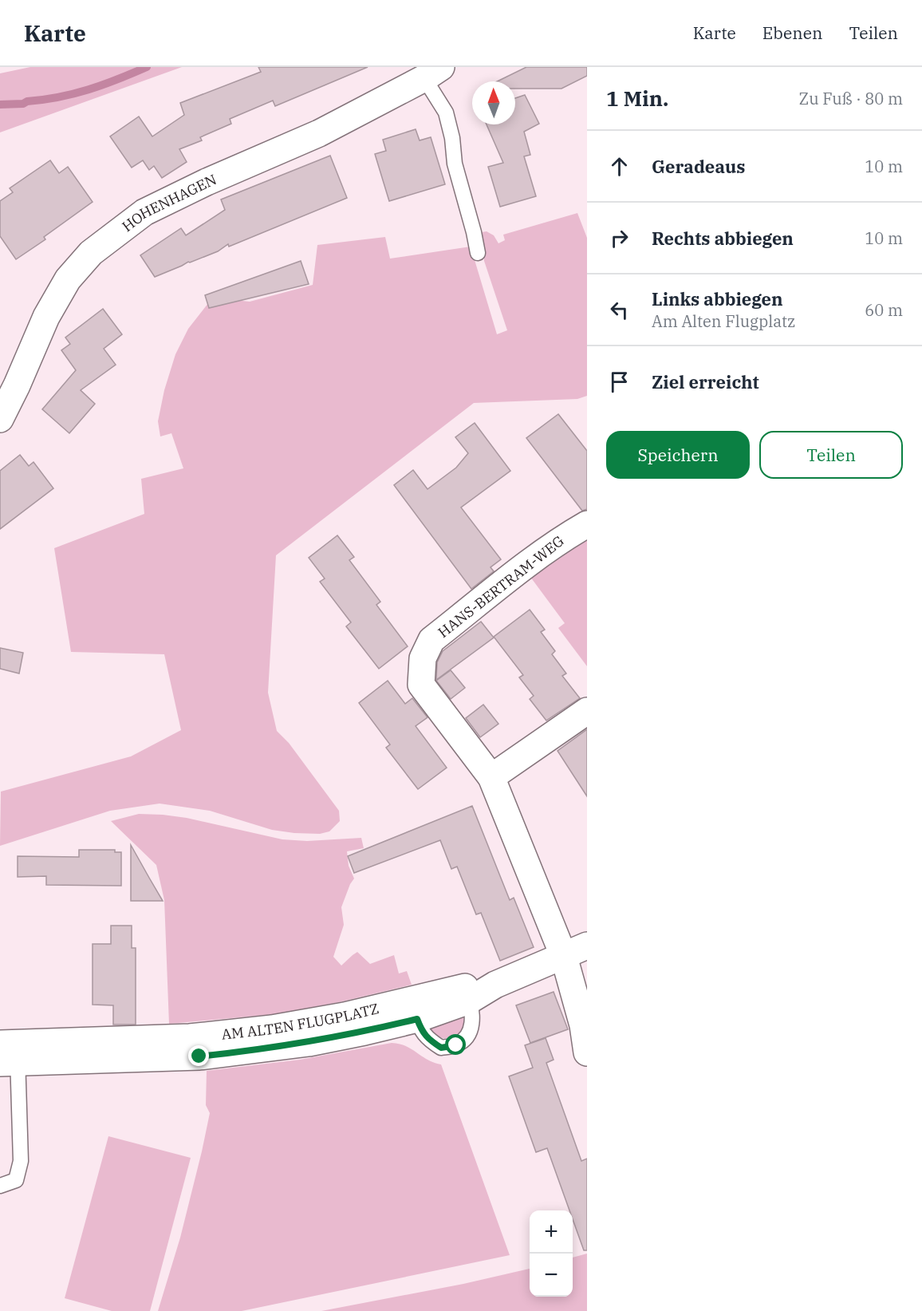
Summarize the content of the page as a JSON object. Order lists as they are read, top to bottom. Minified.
{"streets":{"street":["HOHENHAGEN","HANS-BERTRAM-WEG","AM ALTEN FLUGPLATZ"]},"crossings":[["HANS-BERTRAM-WEG","AM ALTEN FLUGPLATZ"]],"north":"top","page":{"header":"Karte","nav":["Karte","Ebenen","Teilen"],"heading":["1 Min.","Zu Fuß · 80 m"],"list":[["Geradeaus","10 m"],["Rechts abbiegen","10 m"],["Links abbiegen","Am Alten Flugplatz","60 m"],"Ziel erreicht"],"buttons":["Speichern","Teilen"],"map_buttons":["+","−"]}}
